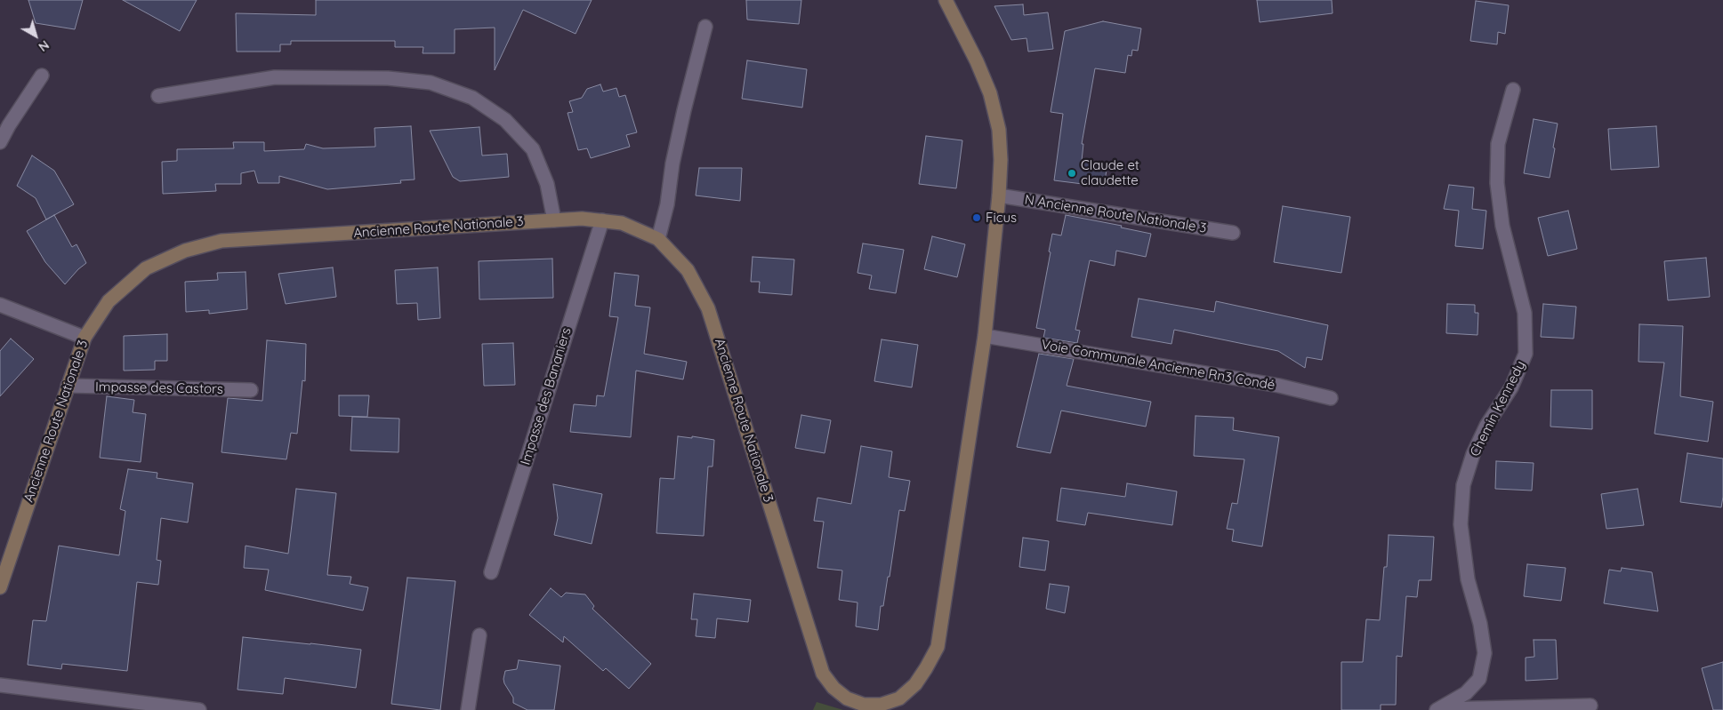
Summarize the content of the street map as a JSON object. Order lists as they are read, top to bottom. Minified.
{"streets":{"main road":["Ancienne Route Nationale 3"],"street":["N Ancienne Route Nationale 3","Voie Communale Ancienne Rn3 Condé","Impasse des Castors","Impasse des Bananiers","Chemin Kennedy"]},"crossings":[["N Ancienne Route Nationale 3","Ancienne Route Nationale 3"],["Ancienne Route Nationale 3","Voie Communale Ancienne Rn3 Condé"],["Ancienne Route Nationale 3","Impasse des Castors"],["Ancienne Route Nationale 3","Impasse des Bananiers"]],"places":["Claude et claudette","Ficus"],"north":"bottom right"}
